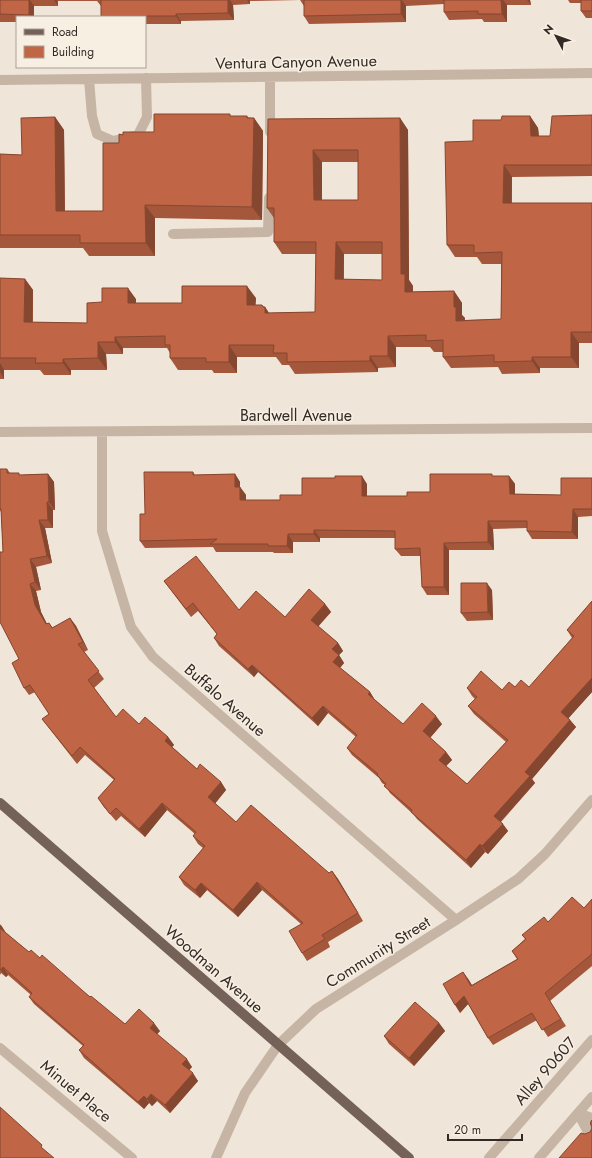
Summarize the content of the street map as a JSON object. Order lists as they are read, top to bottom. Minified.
{"streets":{"main road":["Woodman Avenue"],"street":["Ventura Canyon Avenue","Bardwell Avenue","Buffalo Avenue","Community Street","Alley 90607","Minuet Place"]},"crossings":[["Bardwell Avenue","Buffalo Avenue"],["Buffalo Avenue","Community Street"],["Community Street","Woodman Avenue"]],"legend":["Road","Building"],"scale_bar":"20 m","north":"top left"}
